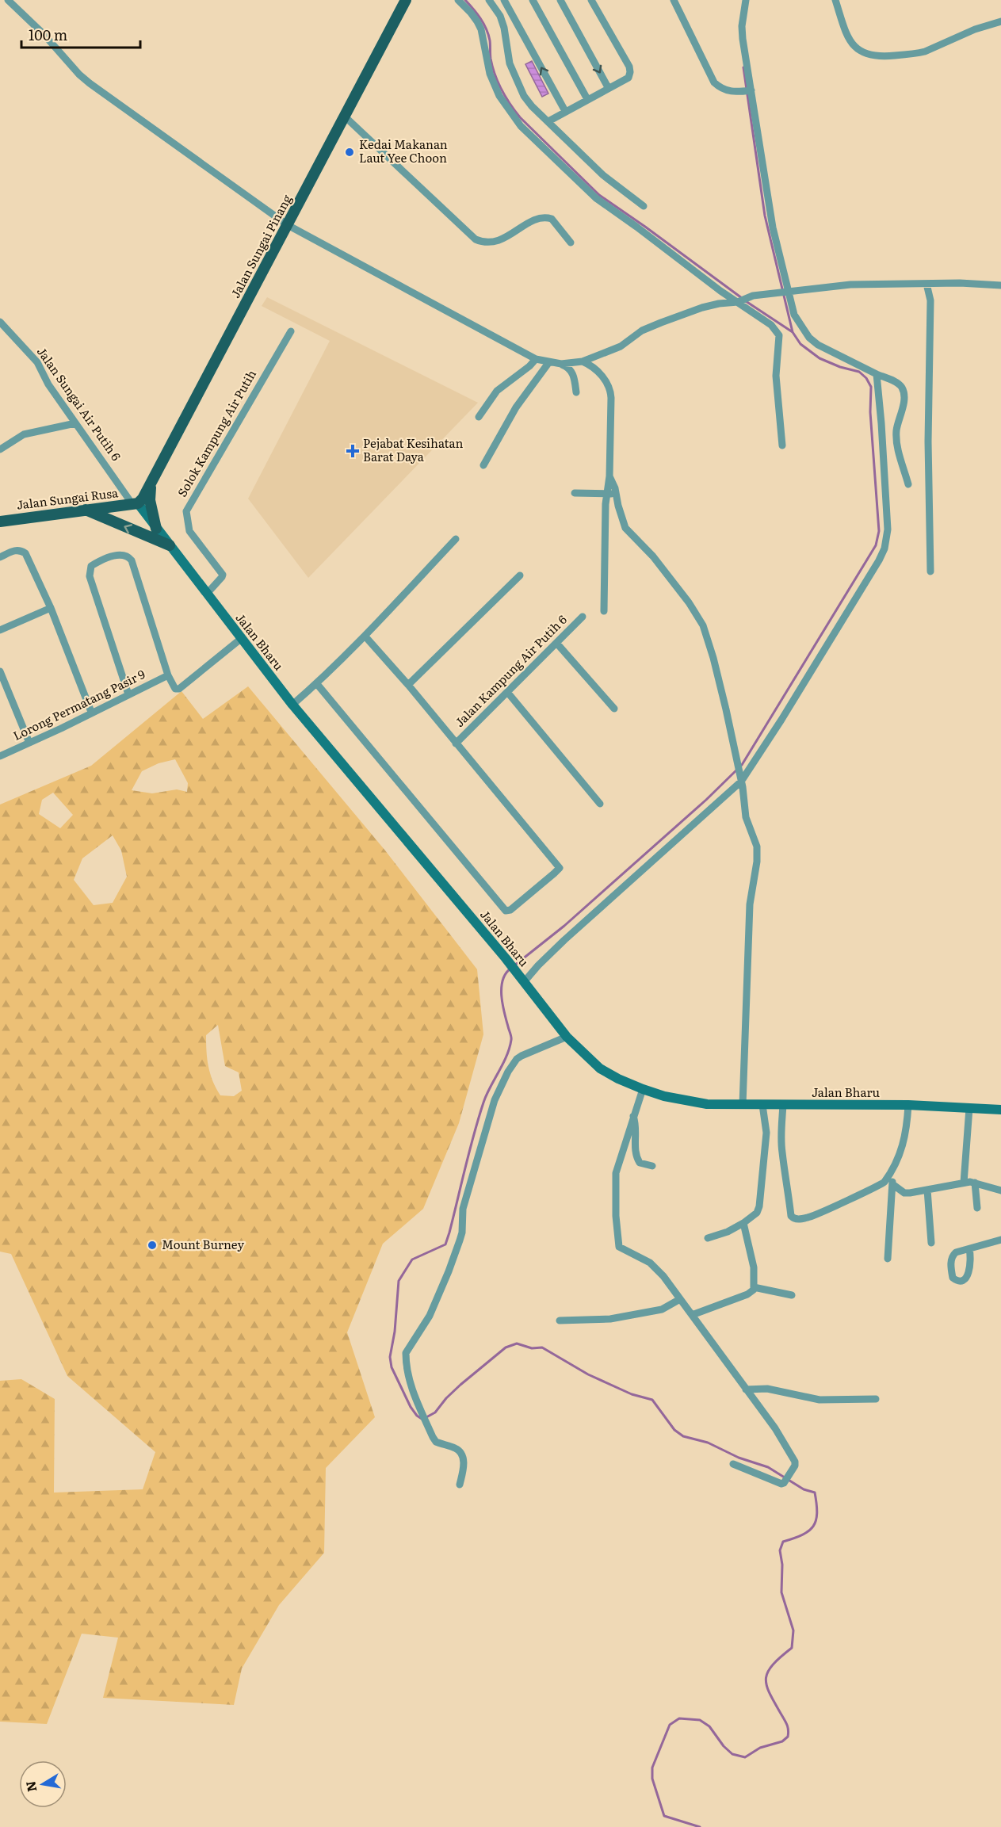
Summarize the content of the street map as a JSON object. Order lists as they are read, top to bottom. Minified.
{"streets":{"main road":["Jalan Sungai Pinang","Jalan Sungai Rusa","Jalan Bharu"],"street":["Jalan Sungai Air Putih 6","Solok Kampung Air Putih","Jalan Kampung Air Putih 6","Lorong Permatang Pasir 9"]},"crossings":[["Jalan Sungai Pinang","Jalan Sungai Air Putih 6"],["Jalan Sungai Pinang","Jalan Sungai Rusa"],["Jalan Sungai Pinang","Jalan Bharu"],["Jalan Sungai Air Putih 6","Jalan Sungai Rusa"],["Jalan Sungai Air Putih 6","Jalan Bharu"],["Solok Kampung Air Putih","Jalan Bharu"],["Jalan Sungai Rusa","Jalan Bharu"]],"places":{"other":["Kedai Makanan Laut Yee Choon","Mount Burney"],"health":["Pejabat Kesihatan Barat Daya"]},"scale_bar":"100 m","north":"left"}
